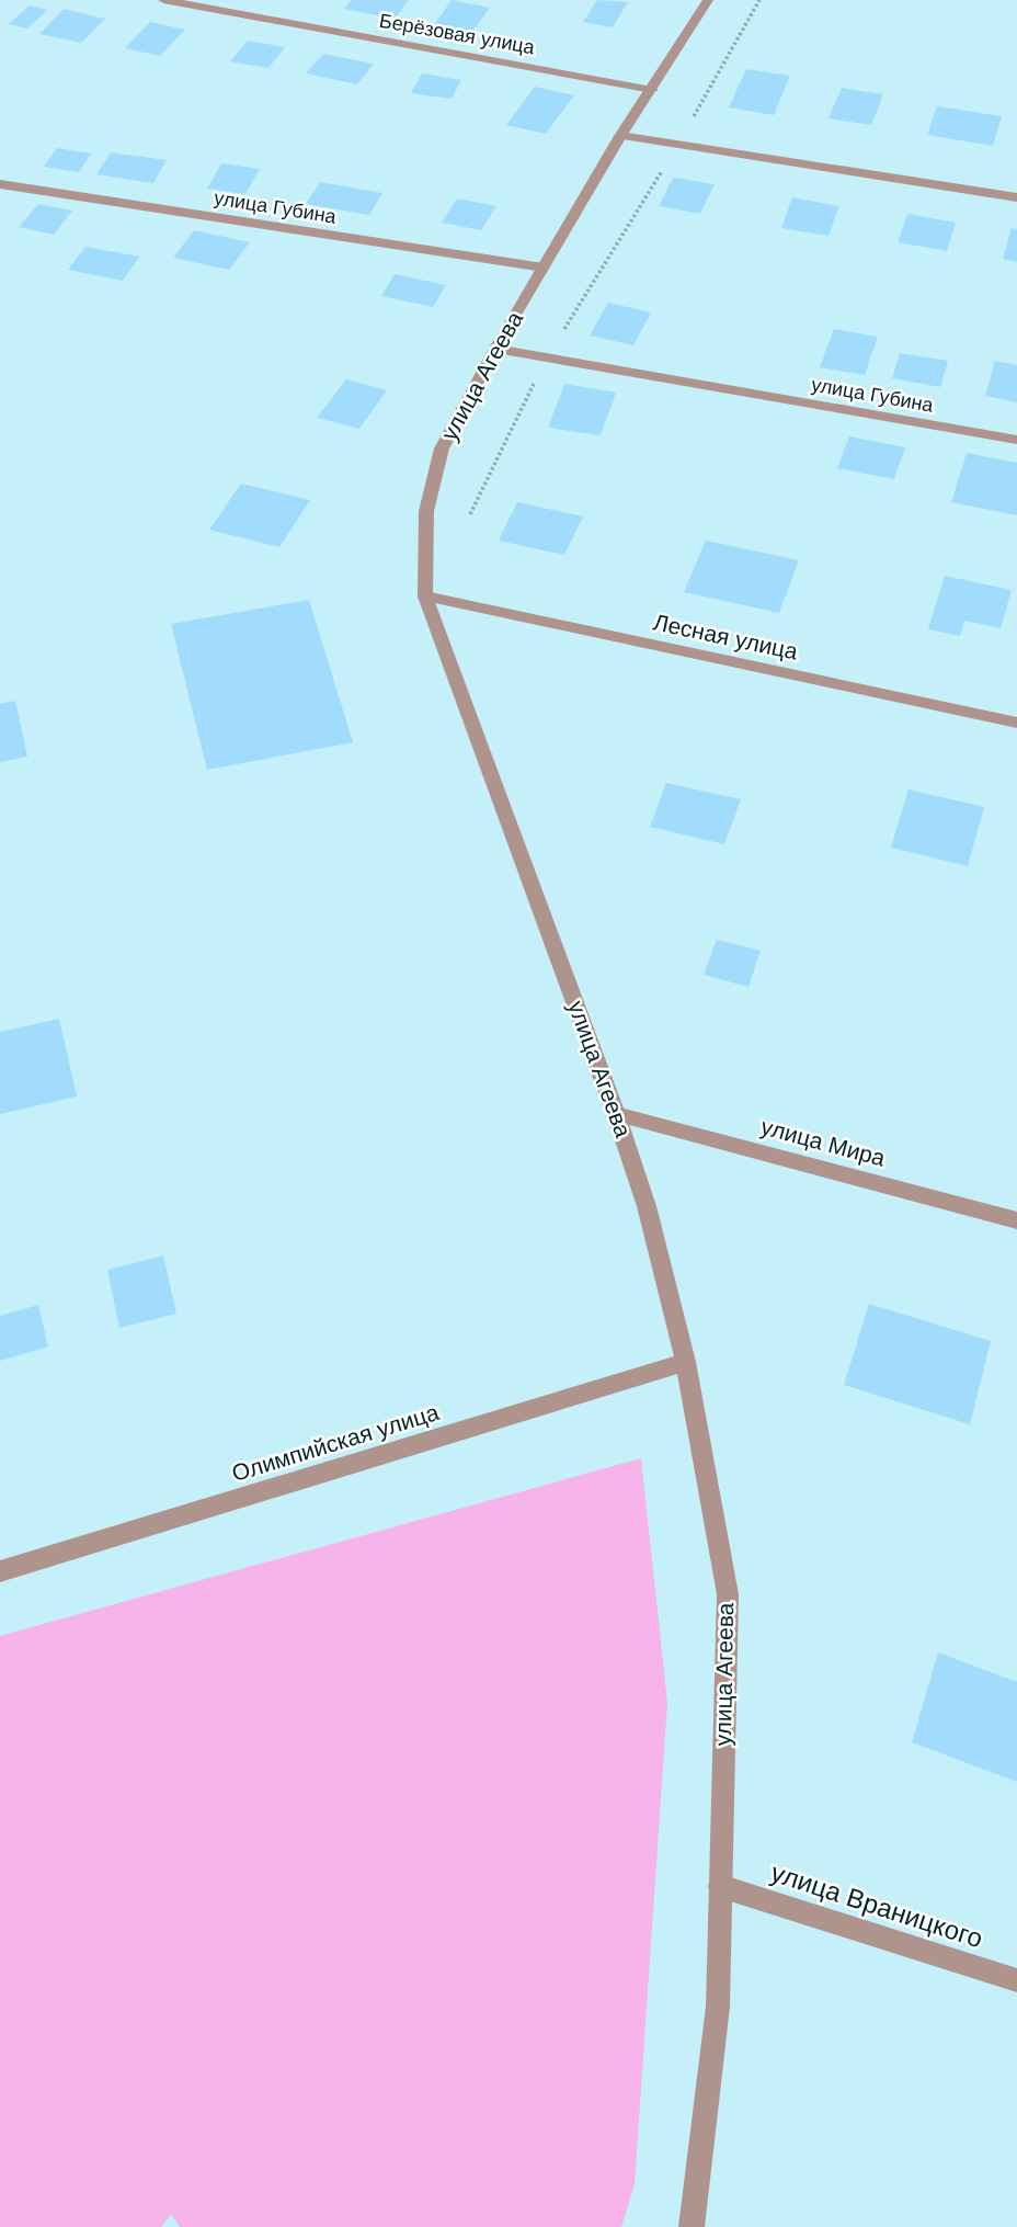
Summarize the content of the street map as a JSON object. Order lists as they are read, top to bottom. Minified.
{"streets":{"street":["Берёзовая улица","улица Губина","улица Агеева","Лесная улица","улица Мира","Олимпийская улица","улица Враницкого"]},"crossings":[["Берёзовая улица","улица Агеева"],["улица Губина","улица Агеева"],["улица Агеева","Лесная улица"],["улица Агеева","улица Мира"],["улица Агеева","Олимпийская улица"],["улица Агеева","улица Враницкого"]]}
